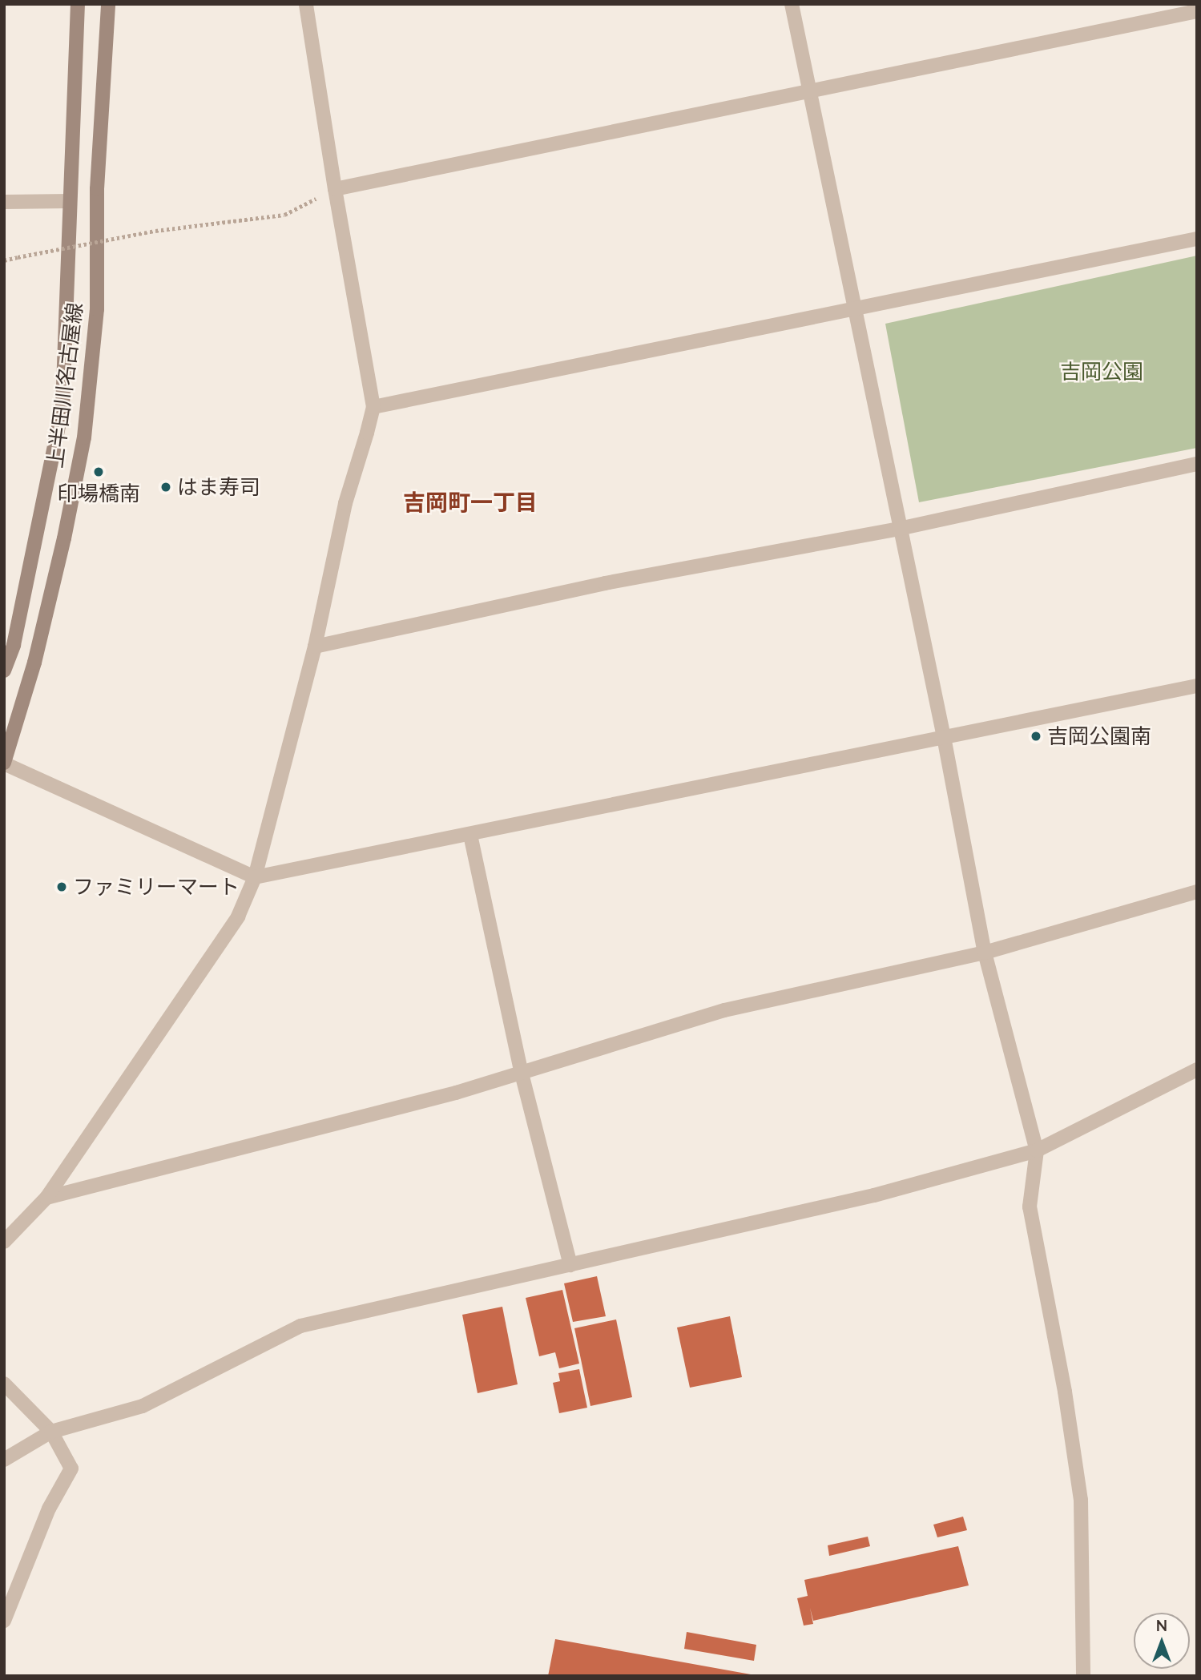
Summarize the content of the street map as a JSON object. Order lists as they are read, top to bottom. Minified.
{"streets":{"main road":["上半田川名古屋線"]},"districts":["吉岡町一丁目"],"parks":["吉岡公園"],"places":["印場橋南","はま寿司","吉岡公園南","ファミリーマート"],"north":"top"}
